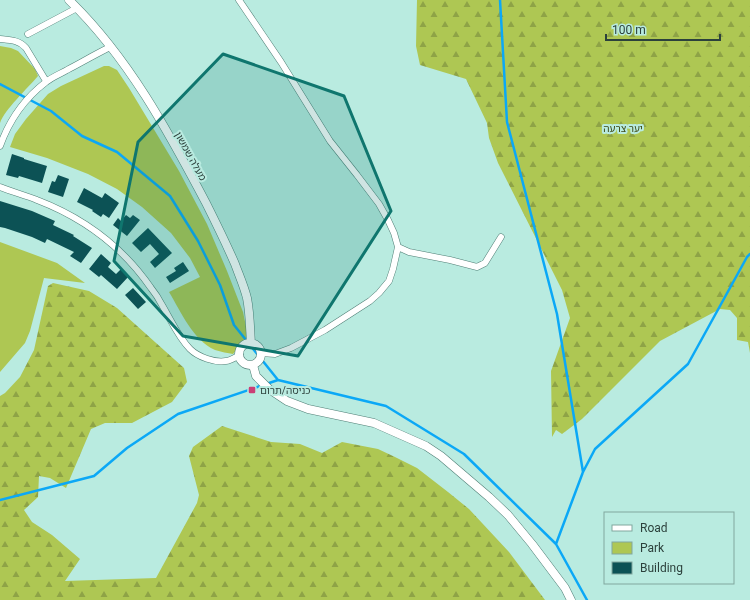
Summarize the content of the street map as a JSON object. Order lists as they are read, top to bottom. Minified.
{"streets":{"main road":["מעלה שמשון"]},"parks":["יער צרעה"],"places":{"transit":["כניסה/תרום"]},"legend":["Road","Park","Building"],"scale_bar":"100 m"}
